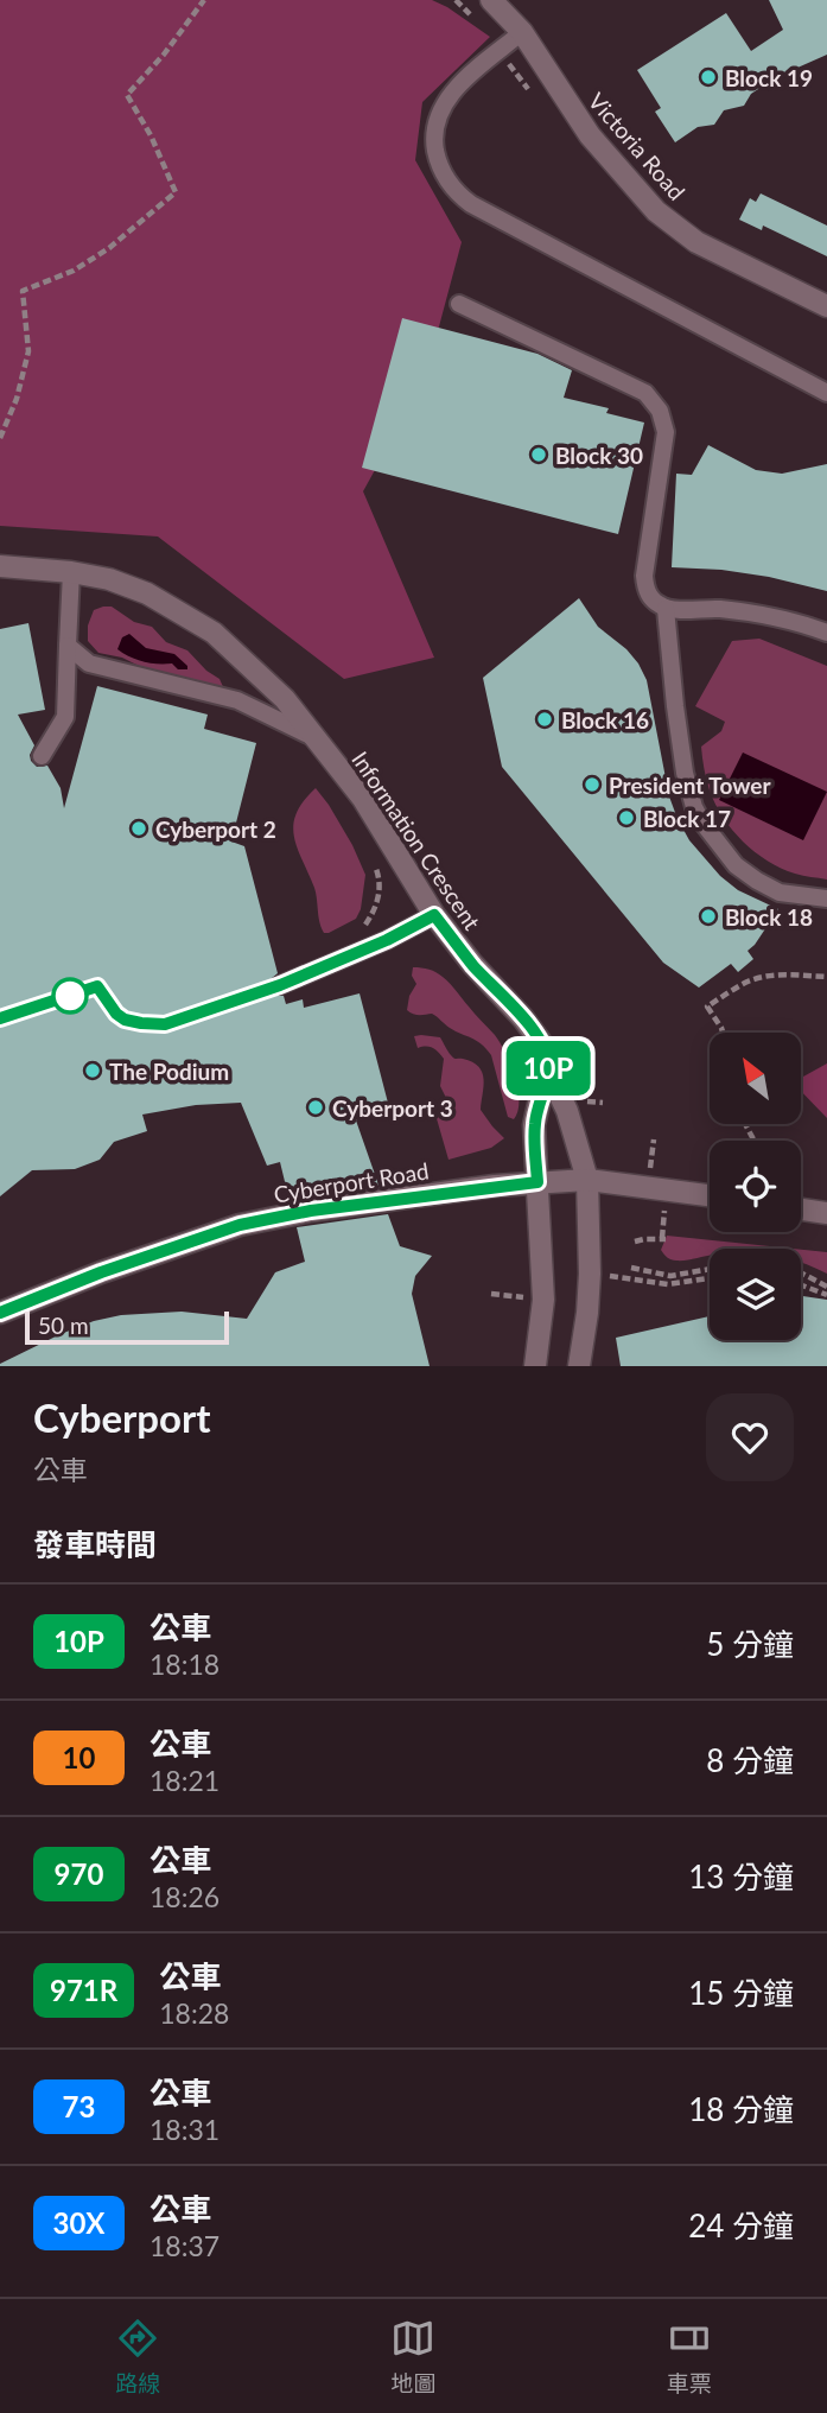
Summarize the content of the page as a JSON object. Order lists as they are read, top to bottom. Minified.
{"streets":{"street":["Victoria Road","Information Crescent","Cyberport Road"]},"crossings":[["Information Crescent","Cyberport Road"]],"places":["Block 19","Block 30","Block 16","President Tower","Block 17","Cyberport 2","Block 18","The Podium","Cyberport 3"],"lines":["bus line 10P"],"scale_bar":"50 m","north":"top left","page":{"on_map":"10P","scale":"50 m","heading":[["Cyberport","公車"],"發車時間"],"list":[{"mark":"10P","name":"公車","note":"18:18","value":"5 分鐘"},{"mark":"10","name":"公車","note":"18:21","value":"8 分鐘"},{"mark":"970","name":"公車","note":"18:26","value":"13 分鐘"},{"mark":"971R","name":"公車","note":"18:28","value":"15 分鐘"},{"mark":"73","name":"公車","note":"18:31","value":"18 分鐘"},{"mark":"30X","name":"公車","note":"18:37","value":"24 分鐘"}],"tabs":["路線","地圖","車票"]}}
